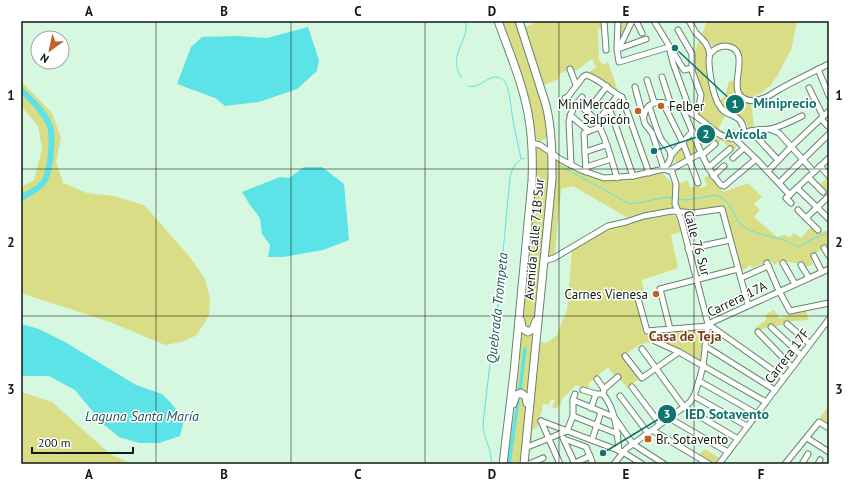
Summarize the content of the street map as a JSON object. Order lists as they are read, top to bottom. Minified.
{"streets":{"highway":["Avenida Calle 71B Sur"],"street":["Calle 76 Sur","Carrera 17A","Carrera 17F"]},"crossings":[["Calle 76 Sur","Carrera 17A"]],"districts":["Casa de Teja"],"water":["Quebrada Trompeta","Laguna Santa María"],"places":{"other":["Miniprecio","Felber","MiniMercado Salpicón","Avícola","Carnes Vienesa","IED Sotavento"],"transit":["Br. Sotavento"]},"scale_bar":"200 m","north":"bottom left","grid":{"columns":["A","B","C","D","E","F"],"rows":["1","2","3"]}}
